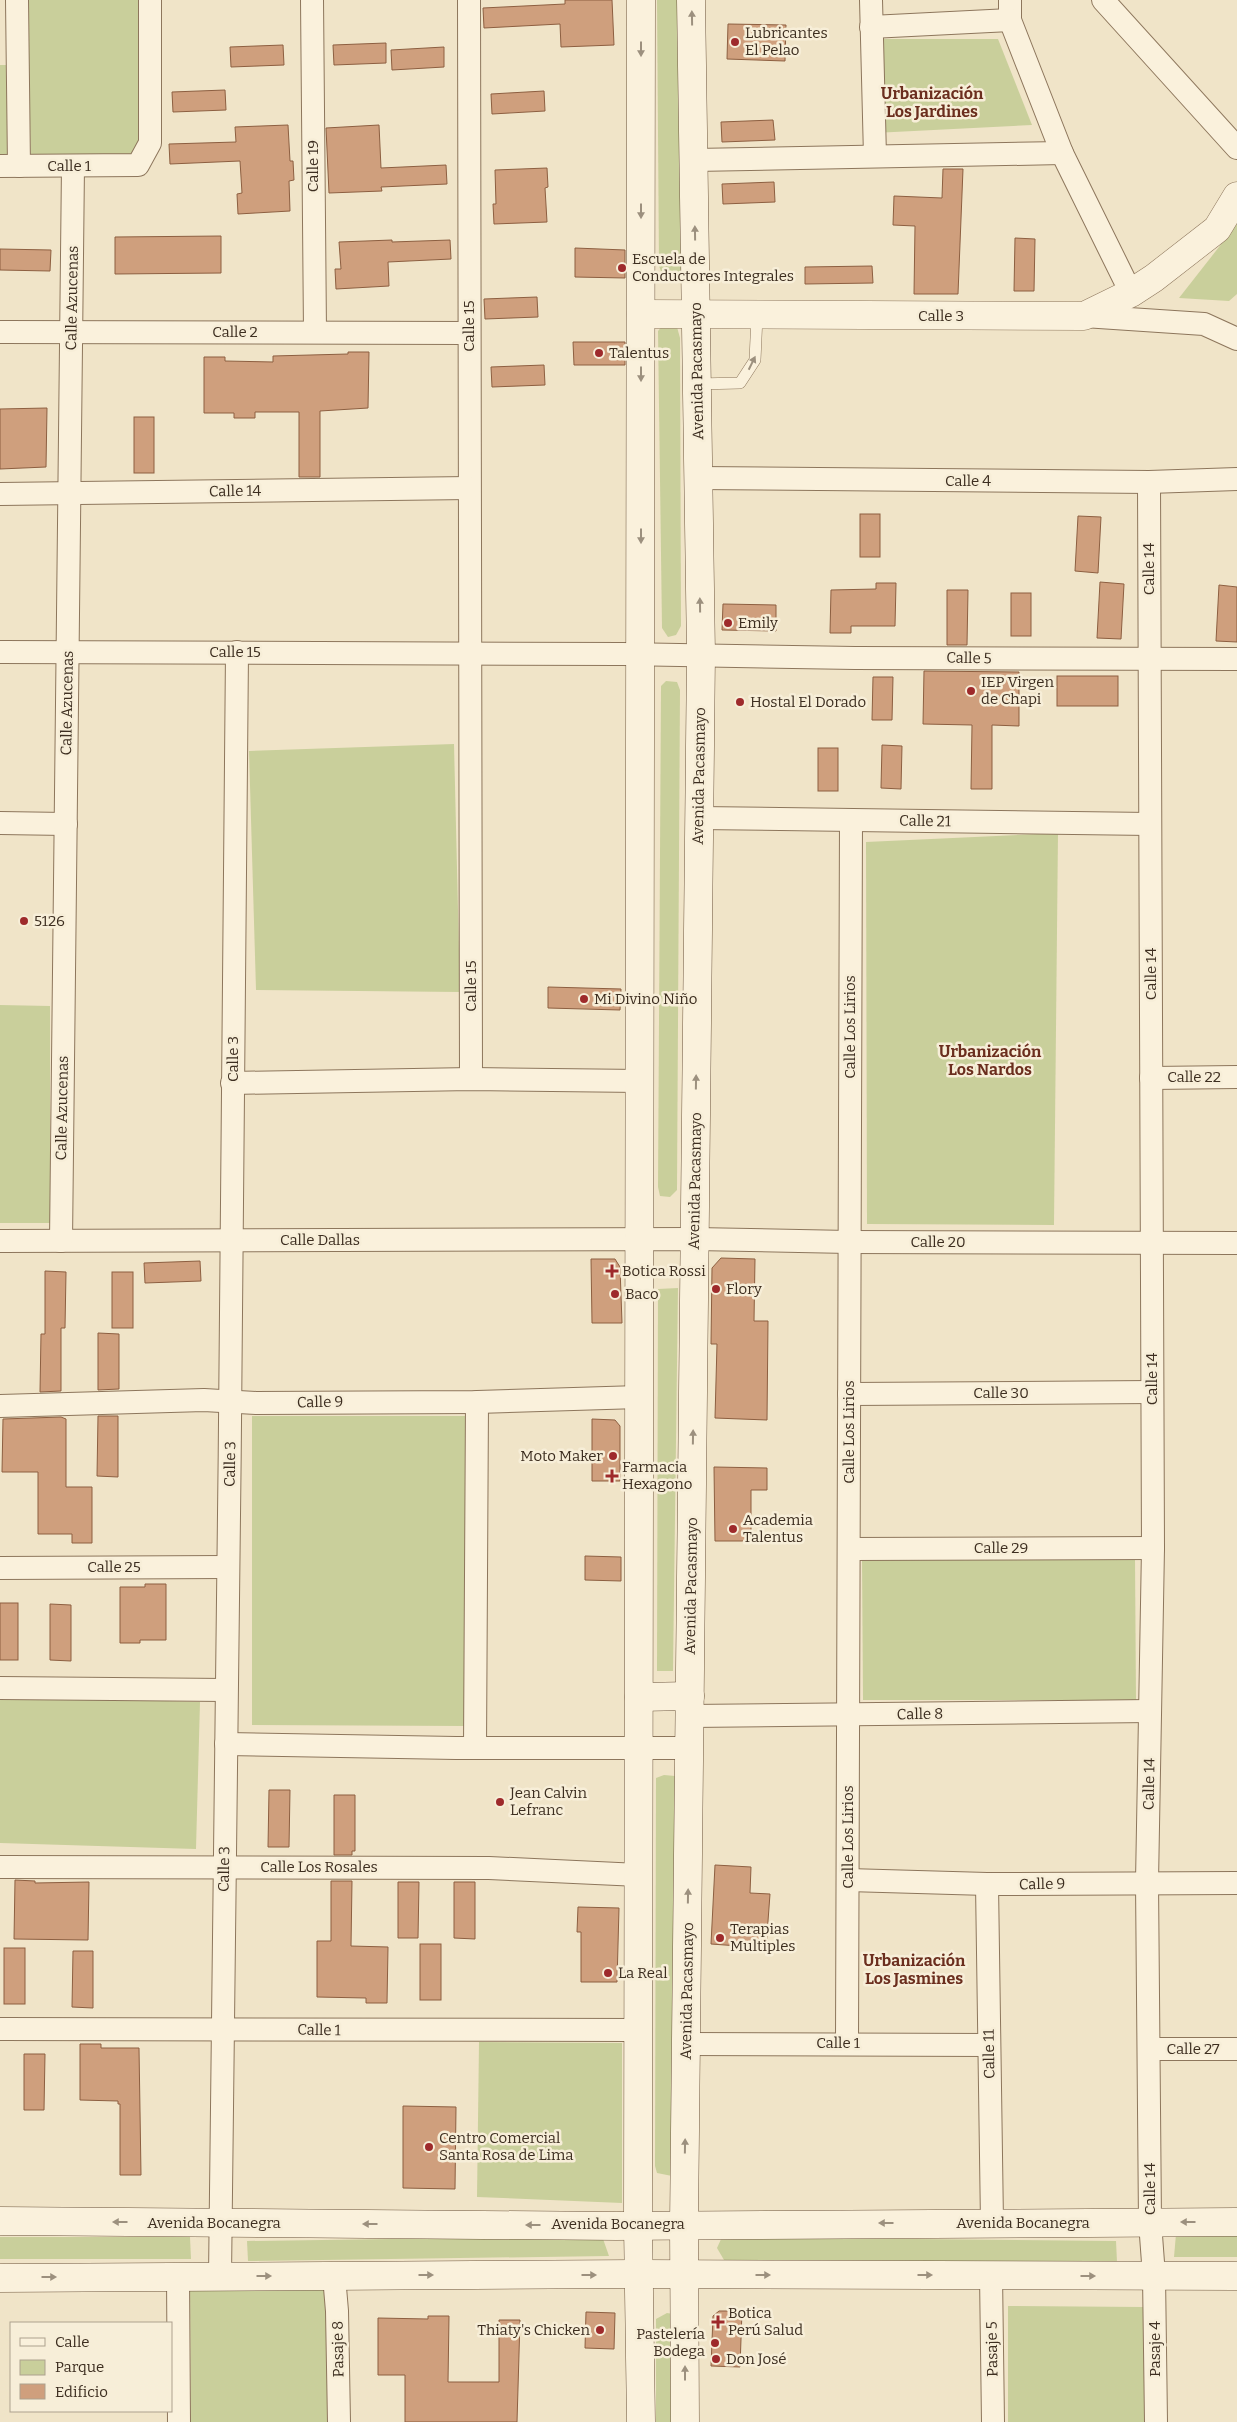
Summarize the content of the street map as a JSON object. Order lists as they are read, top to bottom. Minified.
{"streets":{"main road":["Calle 3","Avenida Pacasmayo","Avenida Bocanegra"],"street":["Calle 1","Calle 19","Calle Azucenas","Calle 15","Calle 2","Calle 4","Calle 14","Calle 5","Calle 21","Calle Los Lirios","Calle 22","Calle Dallas","Calle 20","Calle 30","Calle 9","Calle 29","Calle 25","Calle 8","Calle Los Rosales","Calle 27","Calle 11","Pasaje 8","Pasaje 5","Pasaje 4"]},"crossings":[["Calle 1","Calle Azucenas"],["Calle 1","Calle 3"],["Calle 1","Avenida Pacasmayo"],["Calle 1","Calle Los Lirios"],["Calle 1","Calle 11"],["Calle 19","Calle 2"],["Calle Azucenas","Calle 15"],["Calle Azucenas","Calle 2"],["Calle Azucenas","Calle 14"],["Calle Azucenas","Calle Dallas"],["Calle 3","Calle 15"],["Calle 3","Avenida Pacasmayo"],["Calle 3","Calle Dallas"],["Calle 3","Calle 9"],["Calle 3","Calle 25"],["Calle 3","Calle Los Rosales"],["Calle 3","Avenida Bocanegra"],["Calle 15","Calle 2"],["Calle 15","Avenida Pacasmayo"],["Calle 15","Calle 14"],["Calle 15","Calle 5"],["Avenida Pacasmayo","Calle 4"],["Avenida Pacasmayo","Calle 5"],["Avenida Pacasmayo","Calle 21"],["Avenida Pacasmayo","Calle 20"],["Avenida Pacasmayo","Calle 8"],["Avenida Pacasmayo","Avenida Bocanegra"],["Calle 4","Calle 14"],["Calle 14","Calle 5"],["Calle 14","Calle 21"],["Calle 14","Calle 22"],["Calle 14","Calle 20"],["Calle 14","Calle 30"],["Calle 14","Calle 9"],["Calle 14","Calle 29"],["Calle 14","Calle 8"],["Calle 14","Calle 27"],["Calle 14","Avenida Bocanegra"],["Calle 14","Pasaje 4"],["Calle 21","Calle Los Lirios"],["Calle Los Lirios","Calle 20"],["Calle Los Lirios","Calle 30"],["Calle Los Lirios","Calle 9"],["Calle Los Lirios","Calle 29"],["Calle Los Lirios","Calle 8"],["Calle Dallas","Calle 20"],["Calle 9","Calle 11"],["Calle 11","Avenida Bocanegra"]],"districts":["Urbanización Los Jardines","Urbanización Los Nardos","Urbanización Los Jasmines"],"places":{"other":["Lubricantes El Pelao","Escuela de Conductores Integrales","Talentus","Emily","IEP Virgen de Chapi","Hostal El Dorado","5126","Mi Divino Niño","Flory","Baco","Moto Maker","Academia Talentus","Jean Calvin Lefranc","Terapias Multiples","La Real","Centro Comercial Santa Rosa de Lima","Thiaty's Chicken","Pastelería Bodega","Don José"],"health":["Botica Rossi","Farmacia Hexagono","Botica Perú Salud"]},"legend":["Calle","Parque","Edificio"]}
